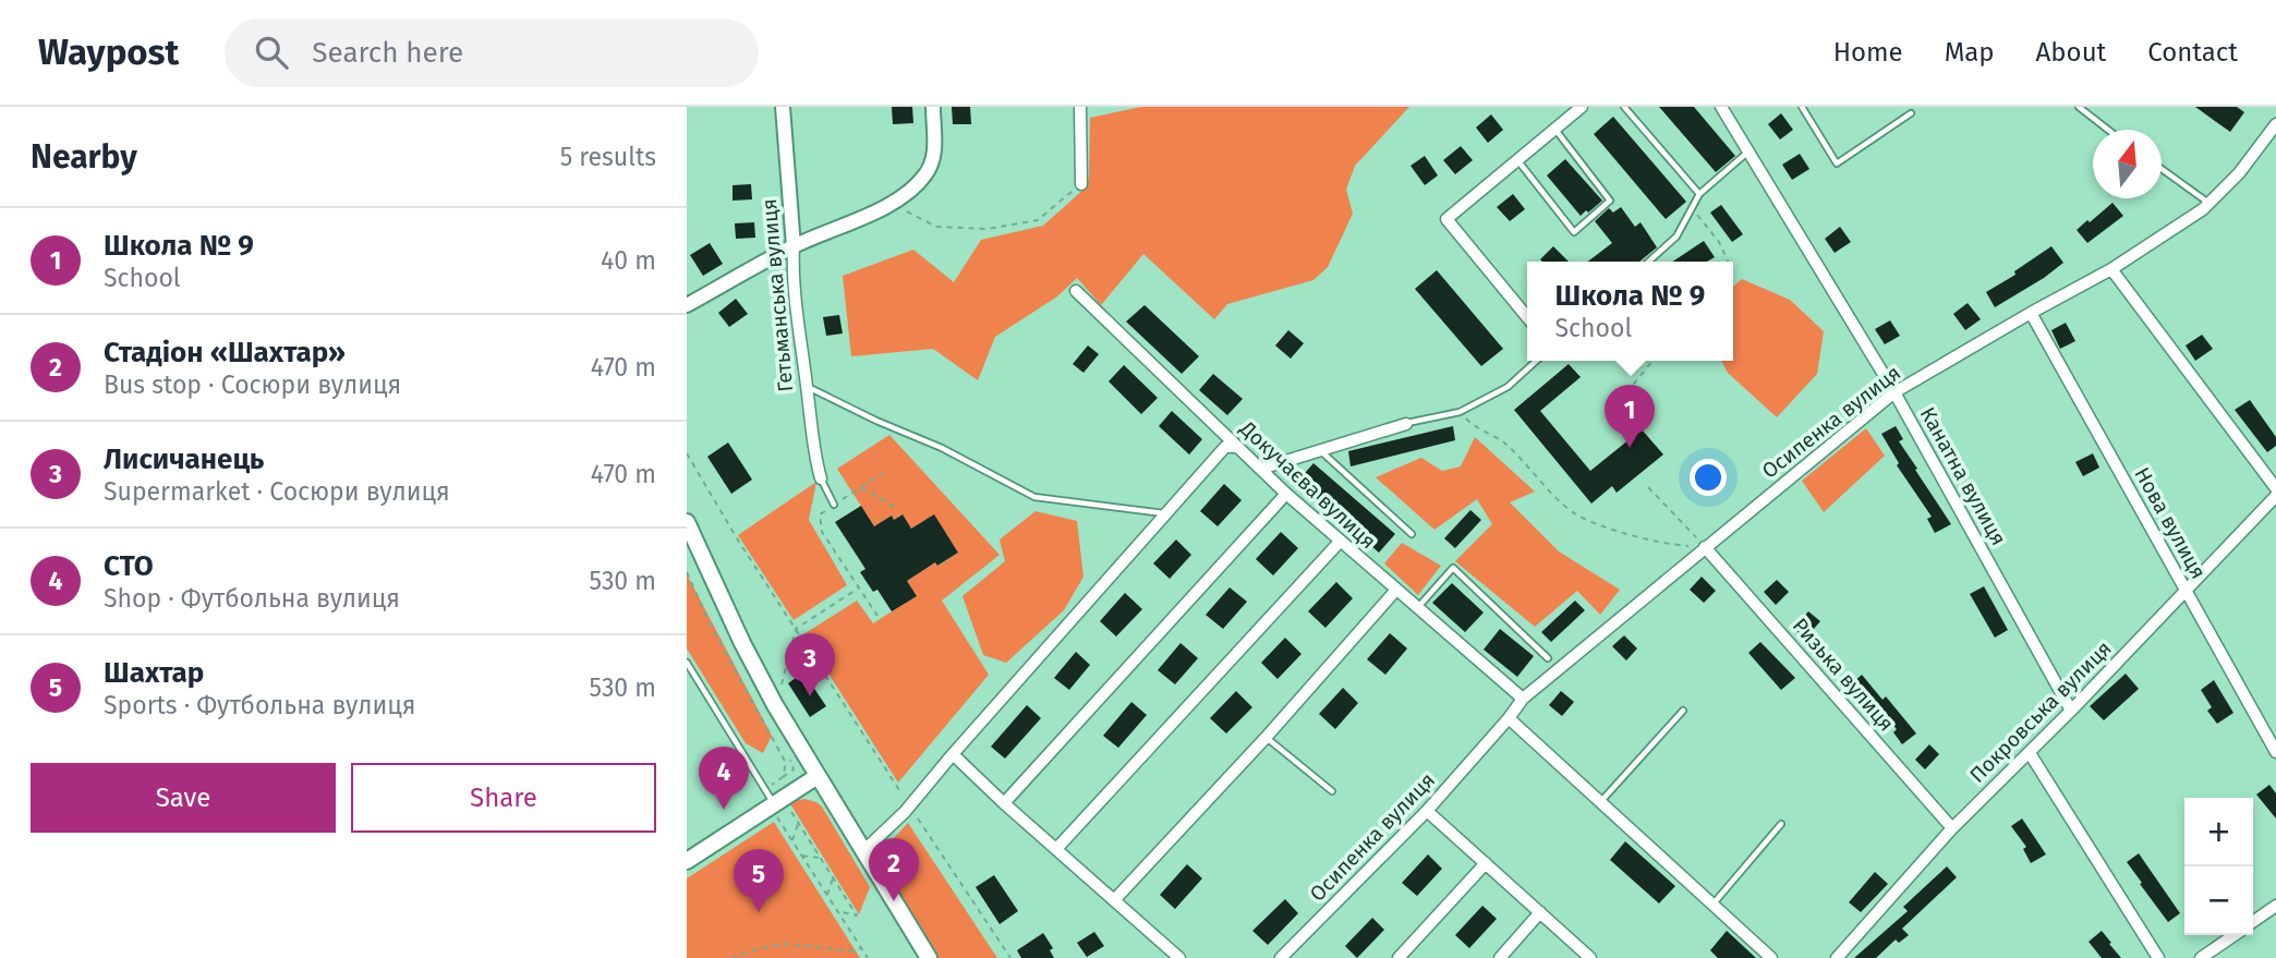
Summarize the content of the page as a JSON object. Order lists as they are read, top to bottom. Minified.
{"streets":{"street":["Гетьманська вулиця","Осипенка вулиця","Канатна вулиця","Докучаєва вулиця","Нова вулиця","Ризька вулиця","Покровська вулиця"]},"crossings":[["Осипенка вулиця","Канатна вулиця"],["Осипенка вулиця","Докучаєва вулиця"],["Осипенка вулиця","Нова вулиця"],["Осипенка вулиця","Ризька вулиця"],["Канатна вулиця","Покровська вулиця"],["Нова вулиця","Покровська вулиця"],["Ризька вулиця","Покровська вулиця"]],"north":"top","page":{"header":"Waypost","search":"Search here","nav":["Home","Map","About","Contact"],"heading":["Nearby","5 results"],"list":[{"mark":"1","name":"Школа № 9","note":"School","value":"40 m"},{"mark":"2","name":"Стадіон «Шахтар»","note":"Bus stop · Сосюри вулиця","value":"470 m"},{"mark":"3","name":"Лисичанець","note":"Supermarket · Сосюри вулиця","value":"470 m"},{"mark":"4","name":"СТО","note":"Shop · Футбольна вулиця","value":"530 m"},{"mark":"5","name":"Шахтар","note":"Sports · Футбольна вулиця","value":"530 m"}],"popup":["Школа № 9","School"],"pins":["1","3","4","2","5"],"buttons":["Save","Share"],"map_buttons":["+","−"]}}
